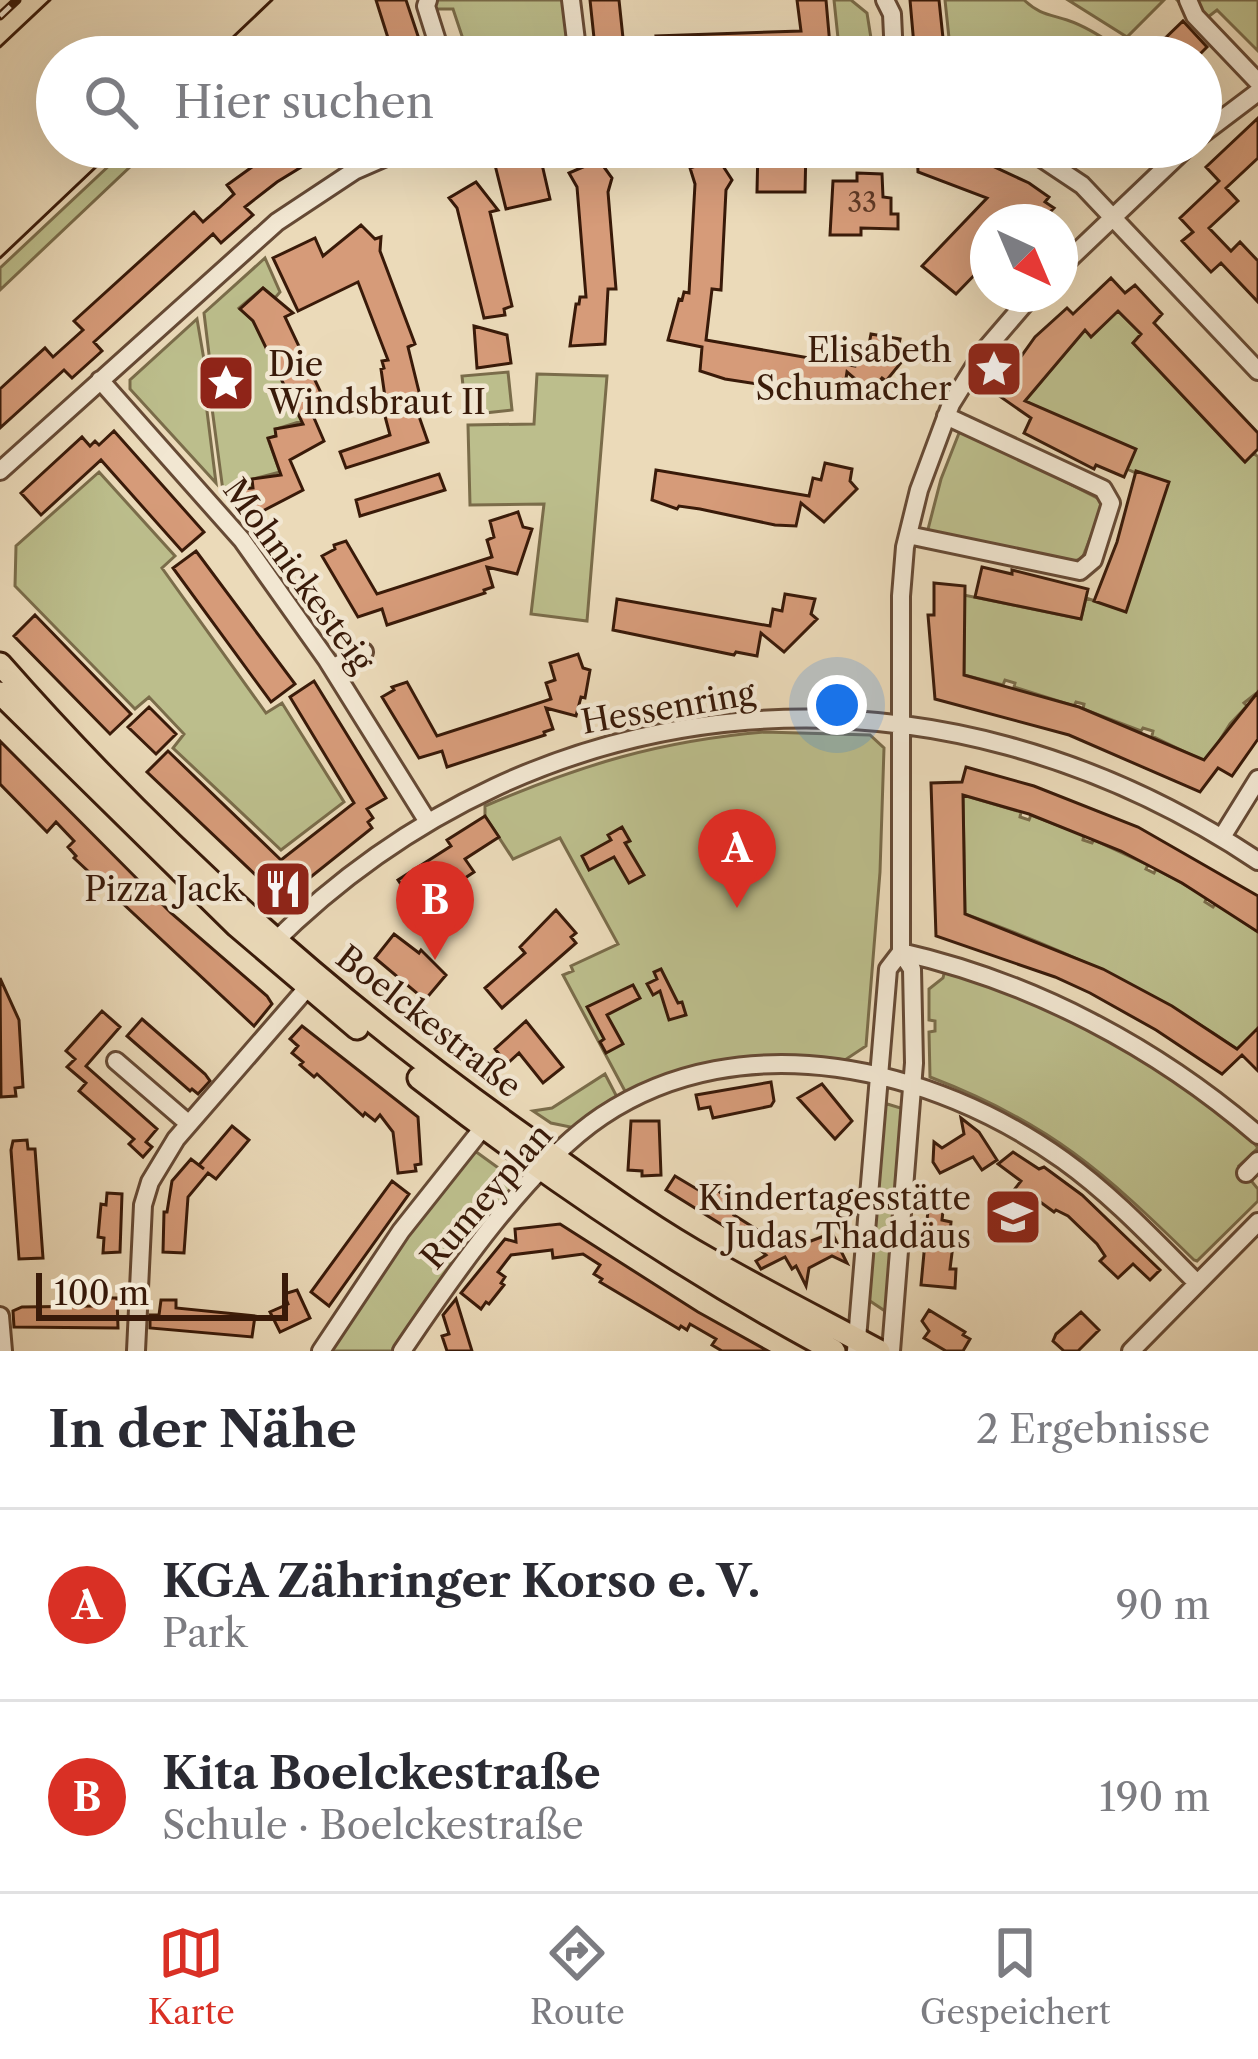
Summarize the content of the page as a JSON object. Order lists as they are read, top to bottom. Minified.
{"streets":{"main road":["Boelckestraße"],"street":["Mohnickesteig","Hessenring","Rumeyplan"]},"crossings":[["Mohnickesteig","Hessenring"],["Hessenring","Boelckestraße"],["Boelckestraße","Rumeyplan"]],"places":{"place":["Elisabeth Schumacher","Die Windsbraut II"],"restaurant":["Pizza Jack"],"school or university":["Kindertagesstätte Judas Thaddäus"]},"house_numbers":["33"],"scale_bar":"100 m","north":"bottom right","page":{"search":"Hier suchen","pins":["A","B"],"scale":"100 m","heading":["In der Nähe","2 Ergebnisse"],"list":[{"mark":"A","name":"KGA Zähringer Korso e. V.","note":"Park","value":"90 m"},{"mark":"B","name":"Kita Boelckestraße","note":"Schule · Boelckestraße","value":"190 m"}],"nav":["Karte","Route","Gespeichert"]}}
